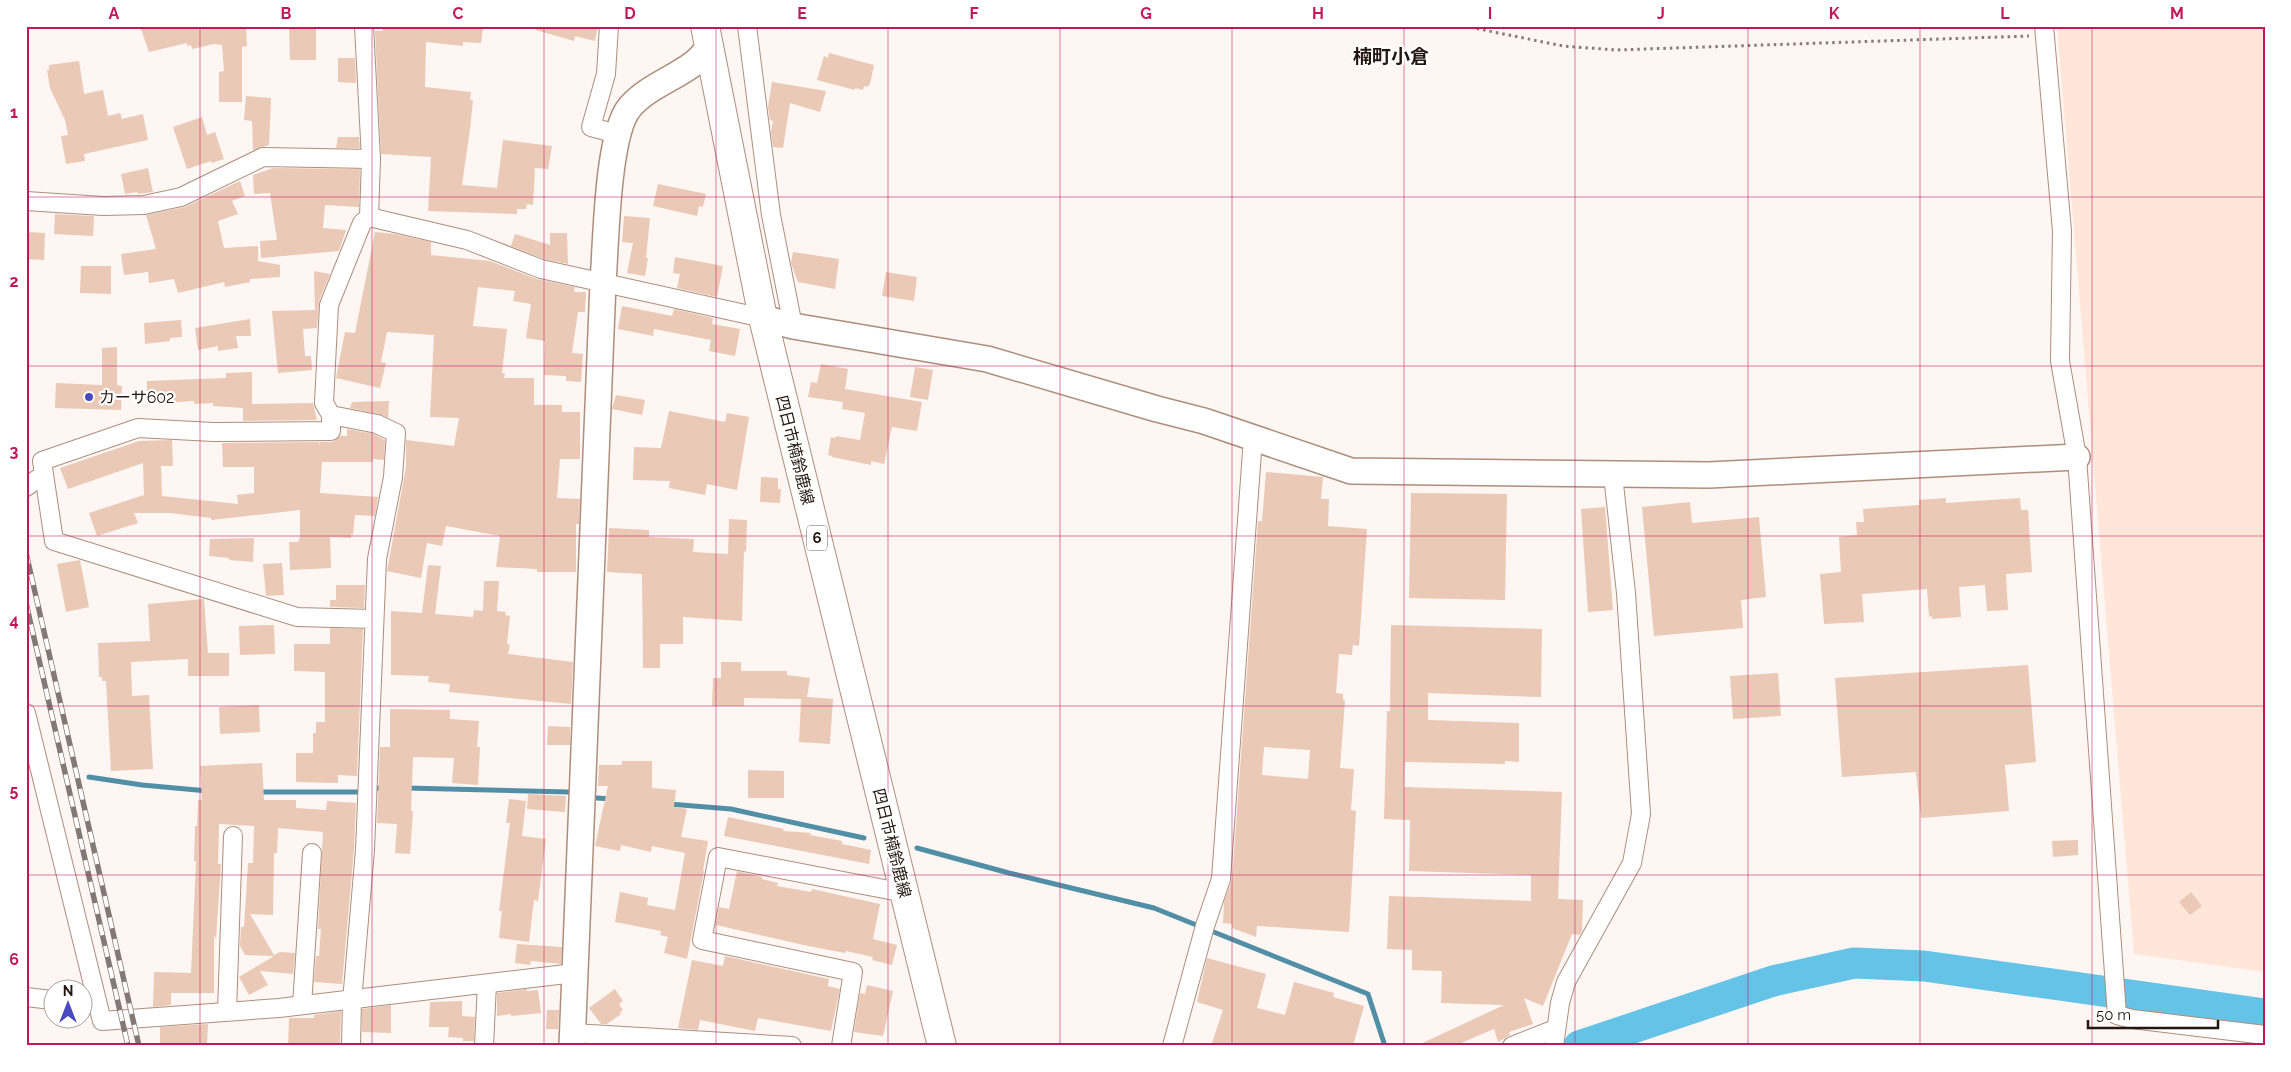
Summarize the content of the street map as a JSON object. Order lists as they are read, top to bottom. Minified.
{"streets":{"main road":["四日市楠鈴鹿線","6"]},"districts":["楠町小倉"],"places":["カーサ602"],"scale_bar":"50 m","north":"top","grid":{"columns":["A","B","C","D","E","F","G","H","I","J","K","L","M"],"rows":["1","2","3","4","5","6"]}}
